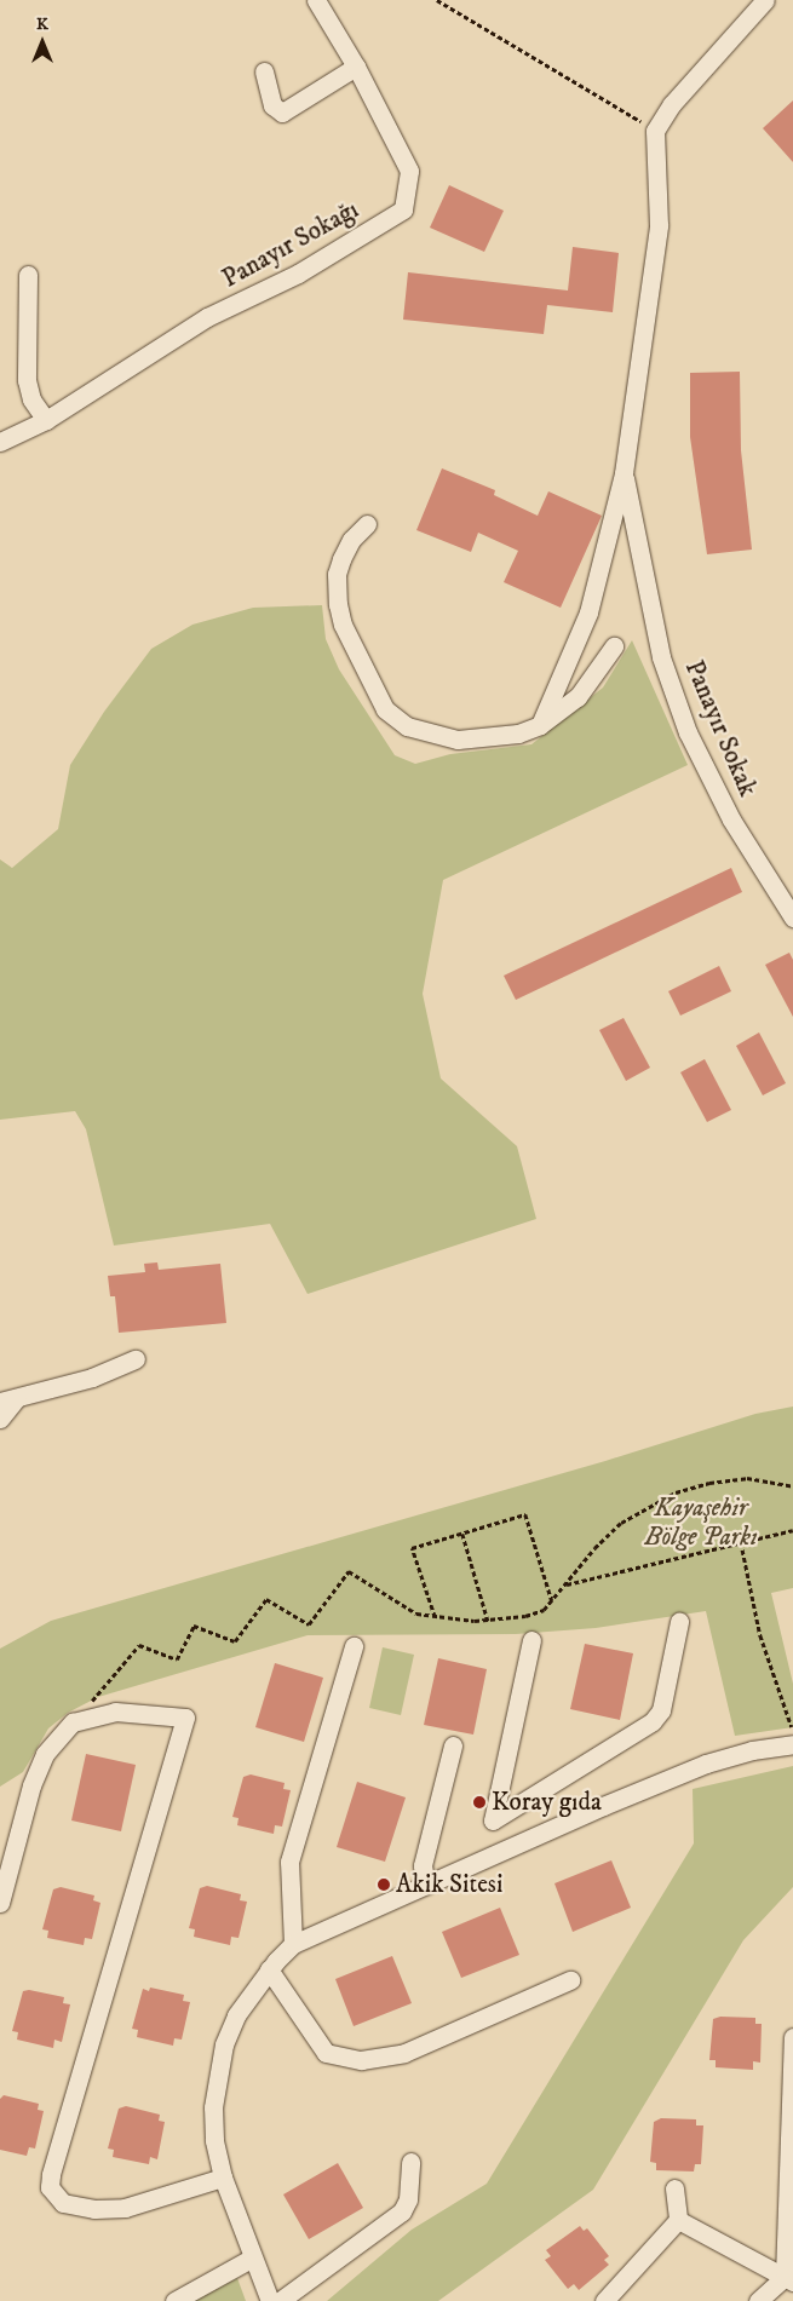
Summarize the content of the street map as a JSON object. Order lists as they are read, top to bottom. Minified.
{"streets":{"street":["Panayır Sokağı","Panayır Sokak"]},"parks":["Kayaşehir Bölge Parkı"],"places":["Koray gıda","Akik Sitesi"],"north":"top"}
